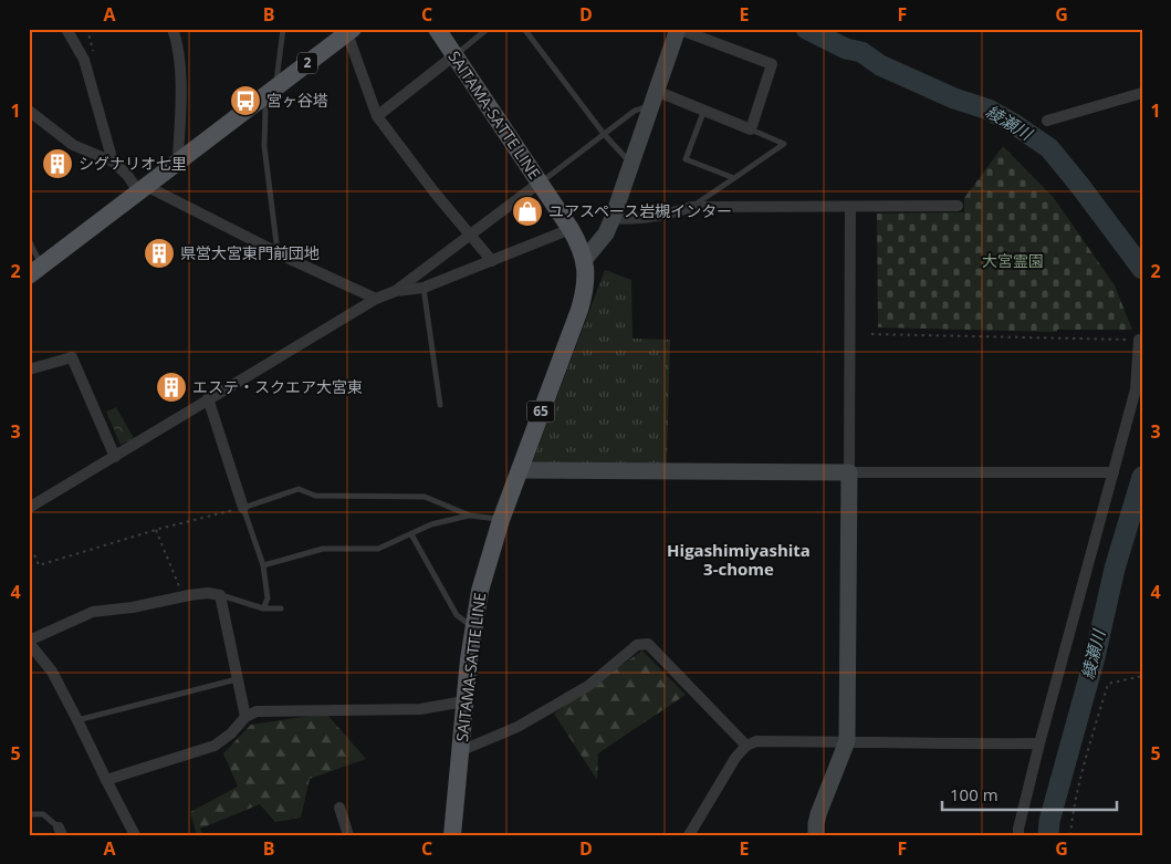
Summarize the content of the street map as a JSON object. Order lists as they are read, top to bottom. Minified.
{"streets":{"main road":["2","SAITAMA-SATTE LINE","65"]},"districts":["Higashimiyashita 3-chome"],"water":["綾瀬川"],"parks":["大宮霊園"],"places":{"bus stop":["宮ヶ谷塔"],"building":["シグナリオ七里","県営大宮東門前団地","エステ・スクエア大宮東"],"shop":["ユアスペース岩槻インター"]},"scale_bar":"100 m","grid":{"columns":["A","B","C","D","E","F","G"],"rows":["1","2","3","4","5"]}}
